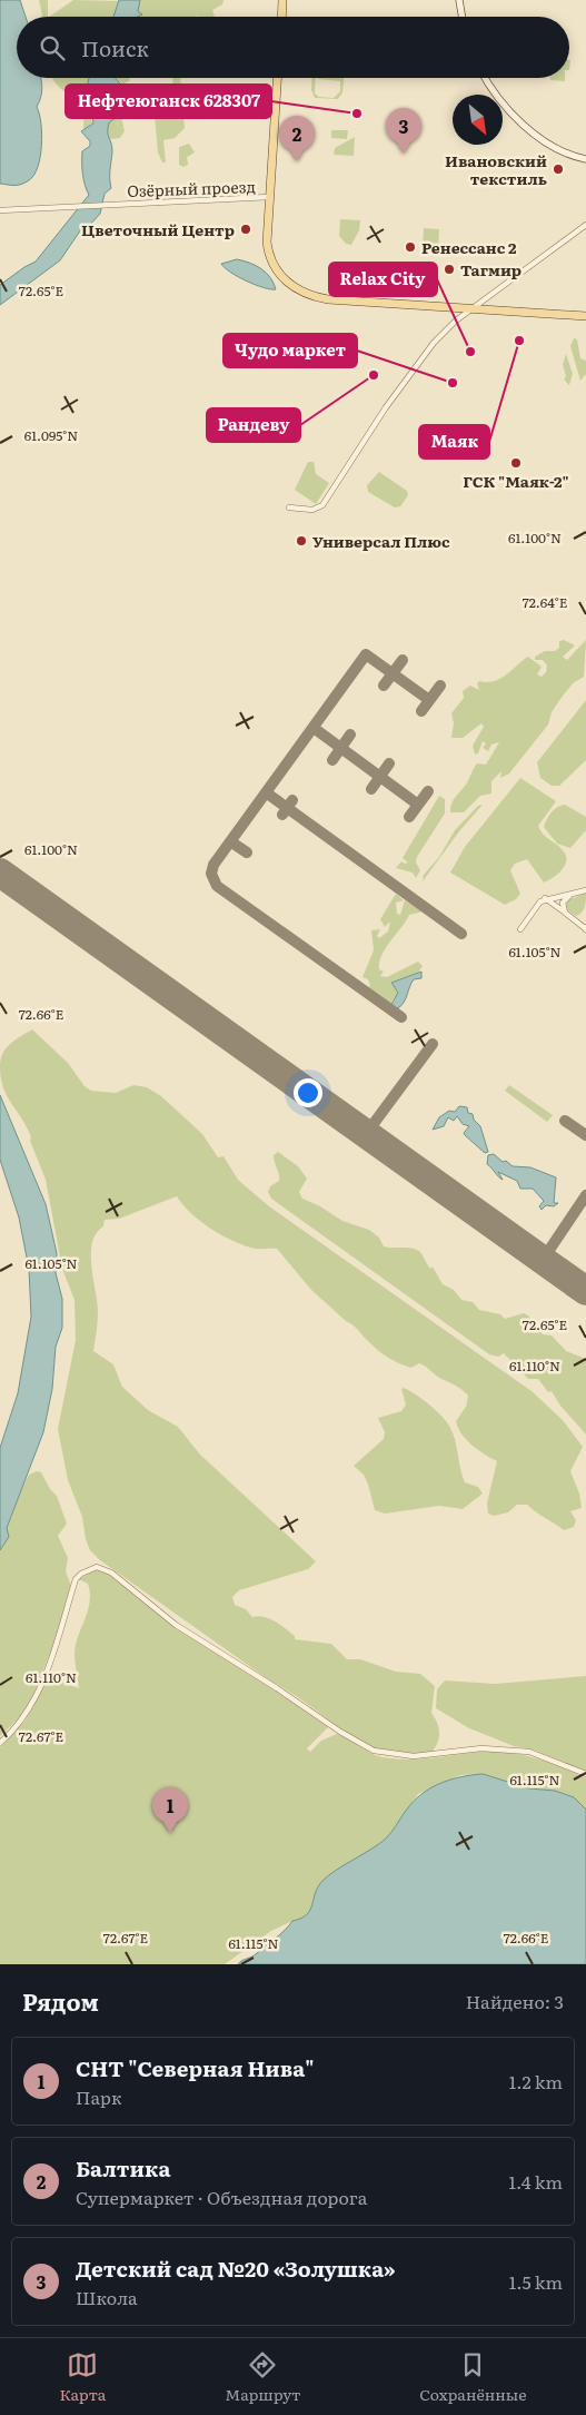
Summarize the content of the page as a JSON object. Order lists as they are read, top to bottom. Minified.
{"streets":{"street":["Озёрный проезд"]},"places":["Нефтеюганск 628307","Ивановский текстиль","Цветочный Центр","Ренессанс 2","Тагмир","Маяк","Relax City","Рандеву","Чудо маркет","ГСК \"Маяк-2\"","Универсал Плюс"],"north":"bottom right","page":{"search":"Поиск","pins":["3","2","1"],"heading":["Рядом","Найдено: 3"],"list":[{"mark":"1","name":"СНТ \"Северная Нива\"","note":"Парк","value":"1.2 km"},{"mark":"2","name":"Балтика","note":"Супермаркет · Объездная дорога","value":"1.4 km"},{"mark":"3","name":"Детский сад №20 «Золушка»","note":"Школа","value":"1.5 km"}],"nav":["Карта","Маршрут","Сохранённые"]},"coordinates":["72.65°E","61.095°N","61.100°N","72.64°E","61.105°N","72.66°E","61.110°N","72.67°E","61.115°N"]}
